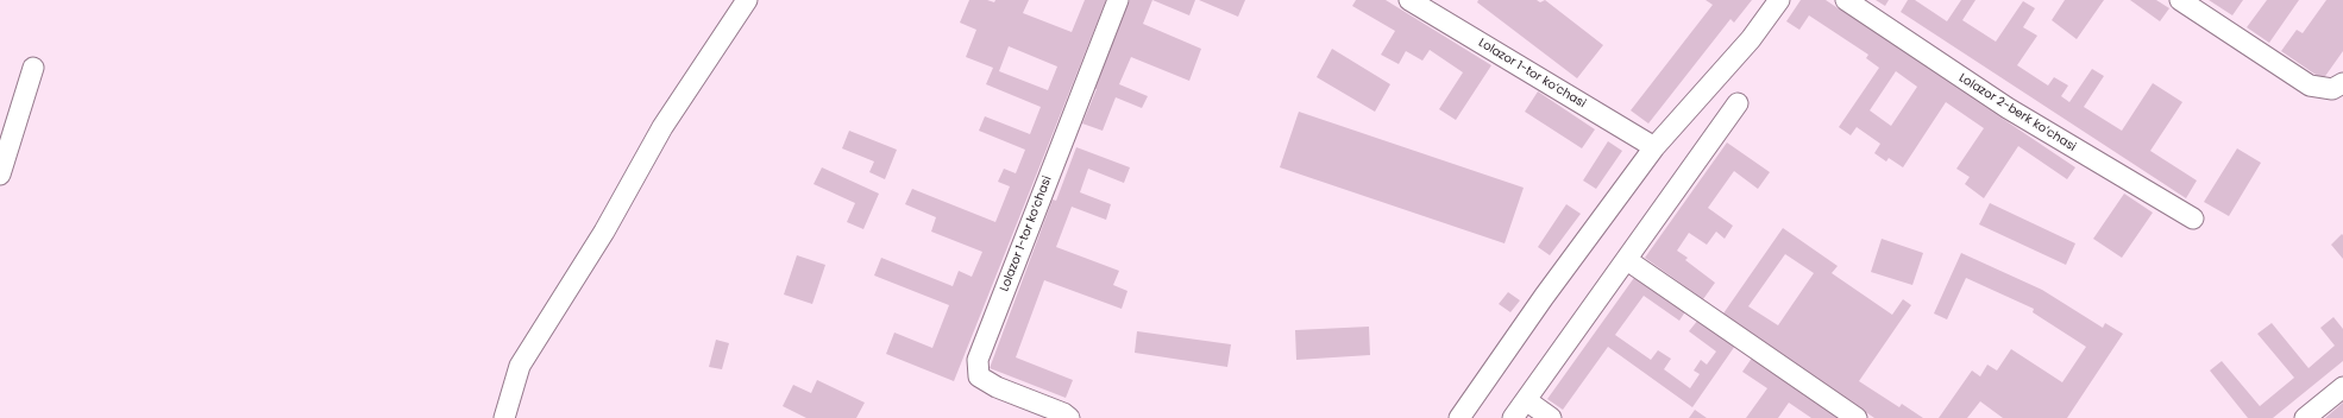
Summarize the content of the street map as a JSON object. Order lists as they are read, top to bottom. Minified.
{"streets":{"street":["Lolazor 1-tor ko‘chasi","Lolazor 2-berk koʼchasi"]}}
